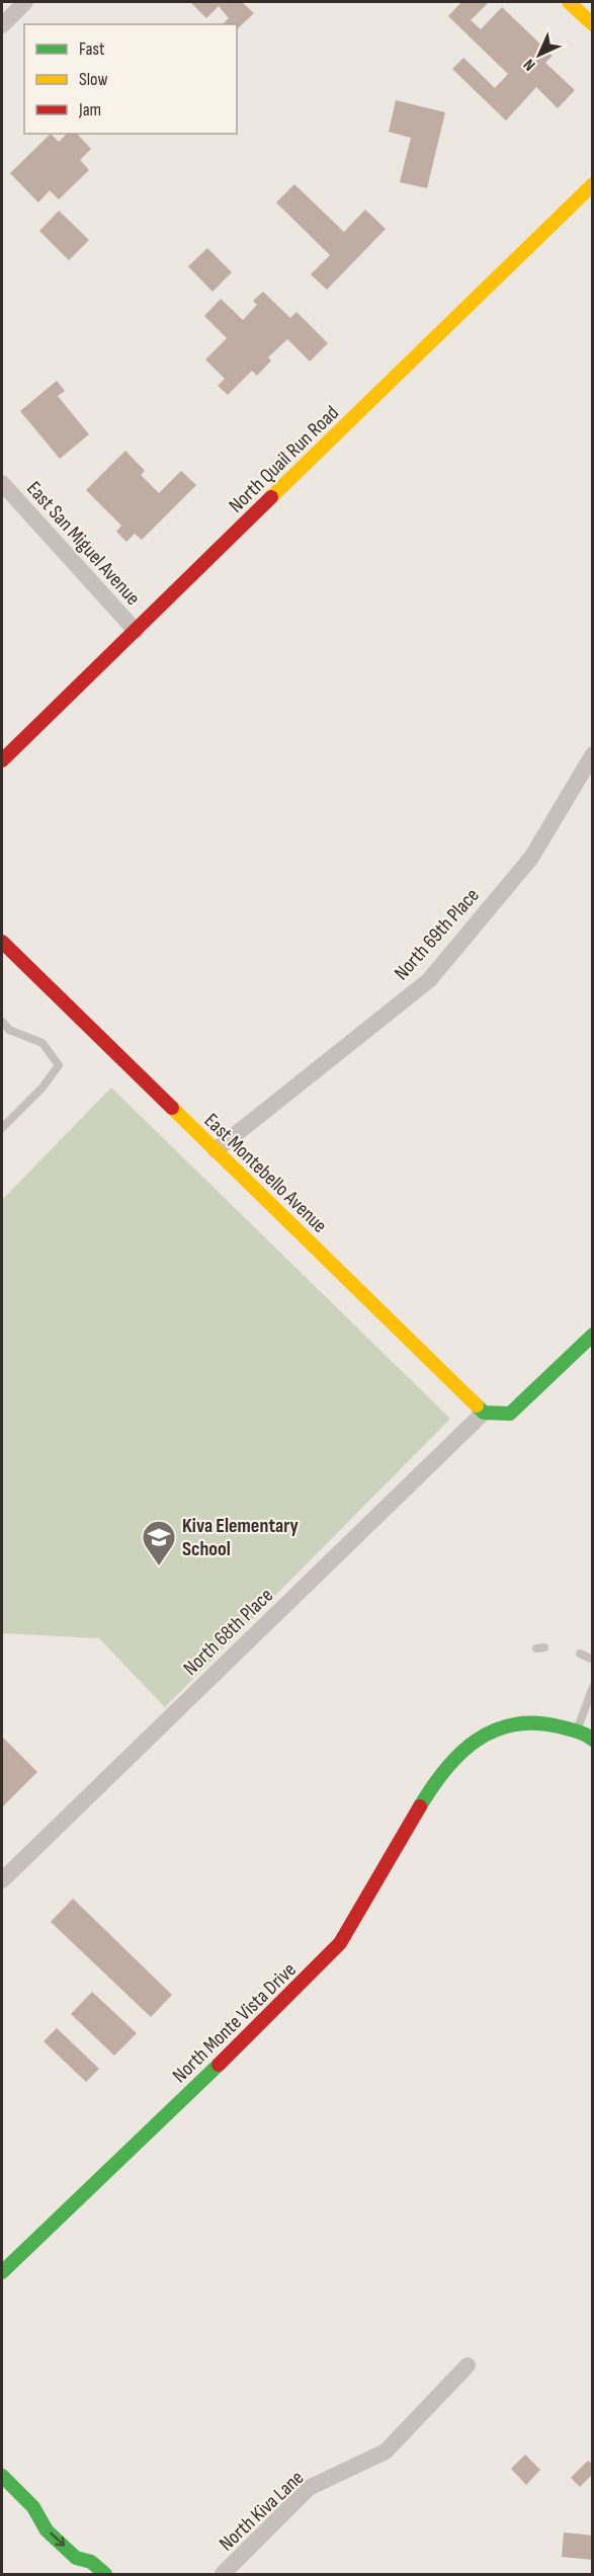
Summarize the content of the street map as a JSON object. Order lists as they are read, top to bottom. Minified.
{"streets":{"street":["North Quail Run Road","East San Miguel Avenue","North 69th Place","East Montebello Avenue","North 68th Place","North Monte Vista Drive","North Kiva Lane"]},"crossings":[["North Quail Run Road","East San Miguel Avenue"],["North 69th Place","East Montebello Avenue"],["East Montebello Avenue","North 68th Place"]],"places":{"school or university":["Kiva Elementary School"]},"legend":["Fast","Slow","Jam"],"north":"bottom left"}
